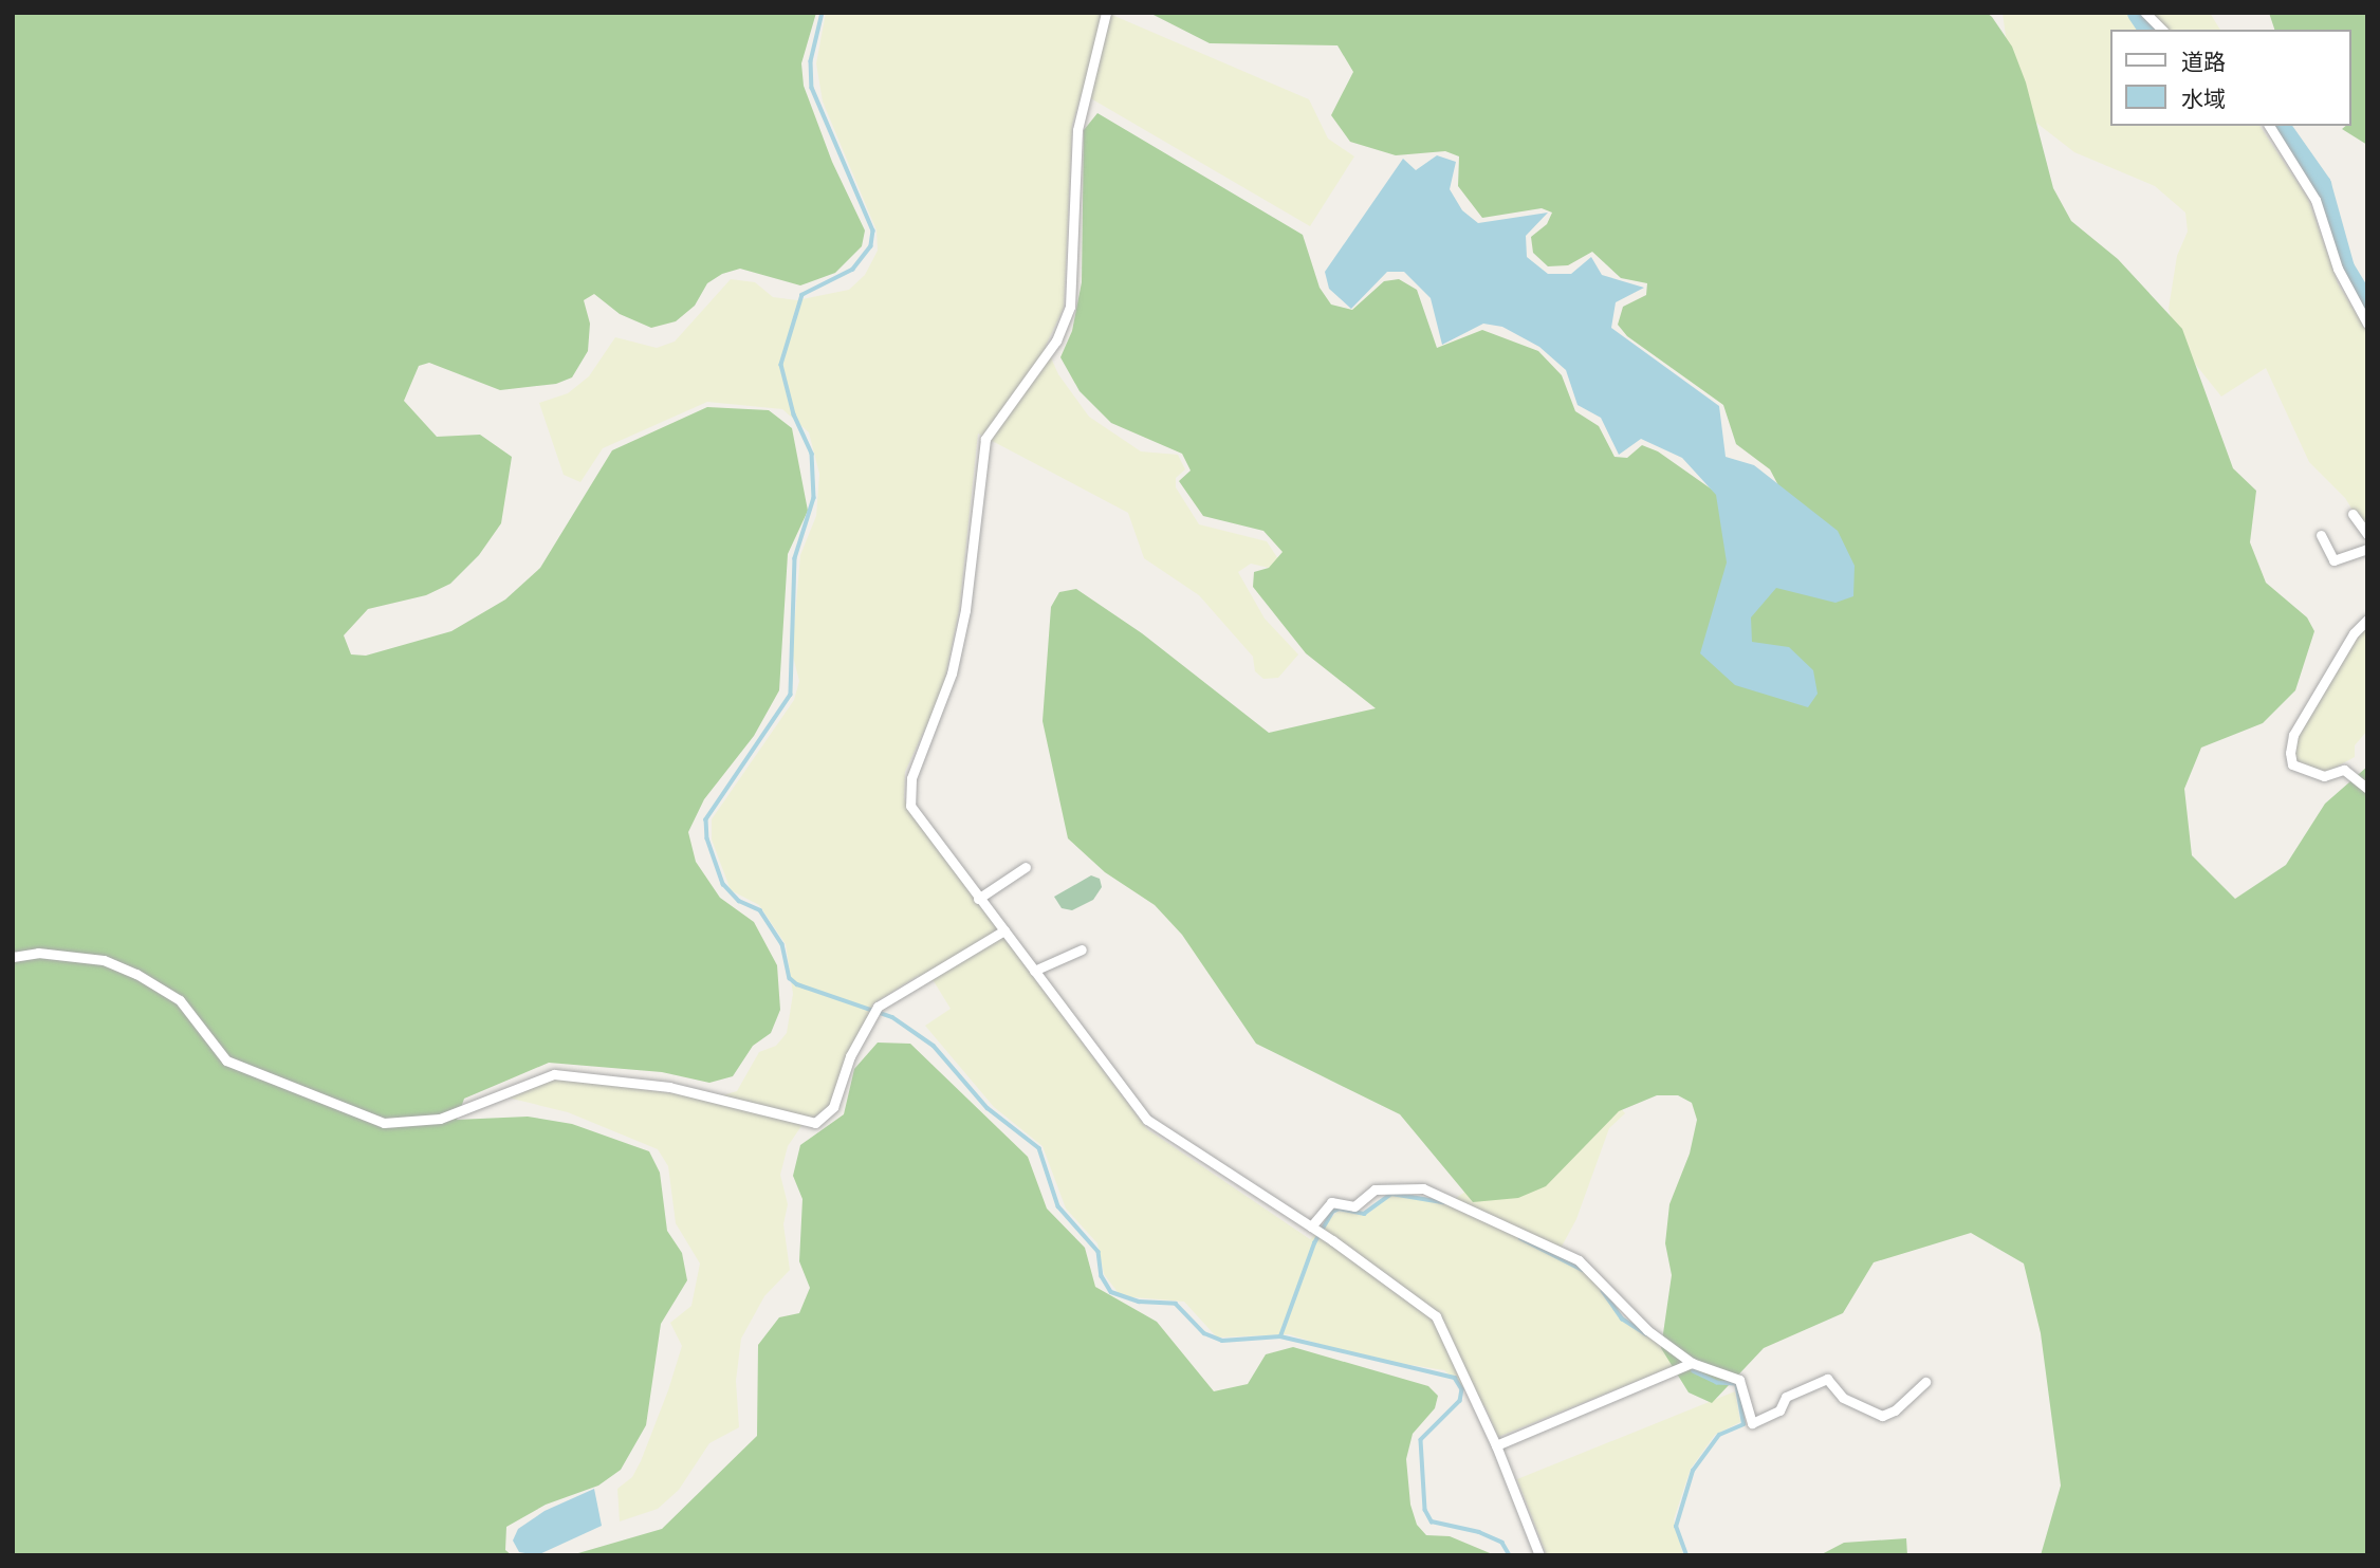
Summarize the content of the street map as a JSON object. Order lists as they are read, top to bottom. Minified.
{"legend":["道路","水域"]}
